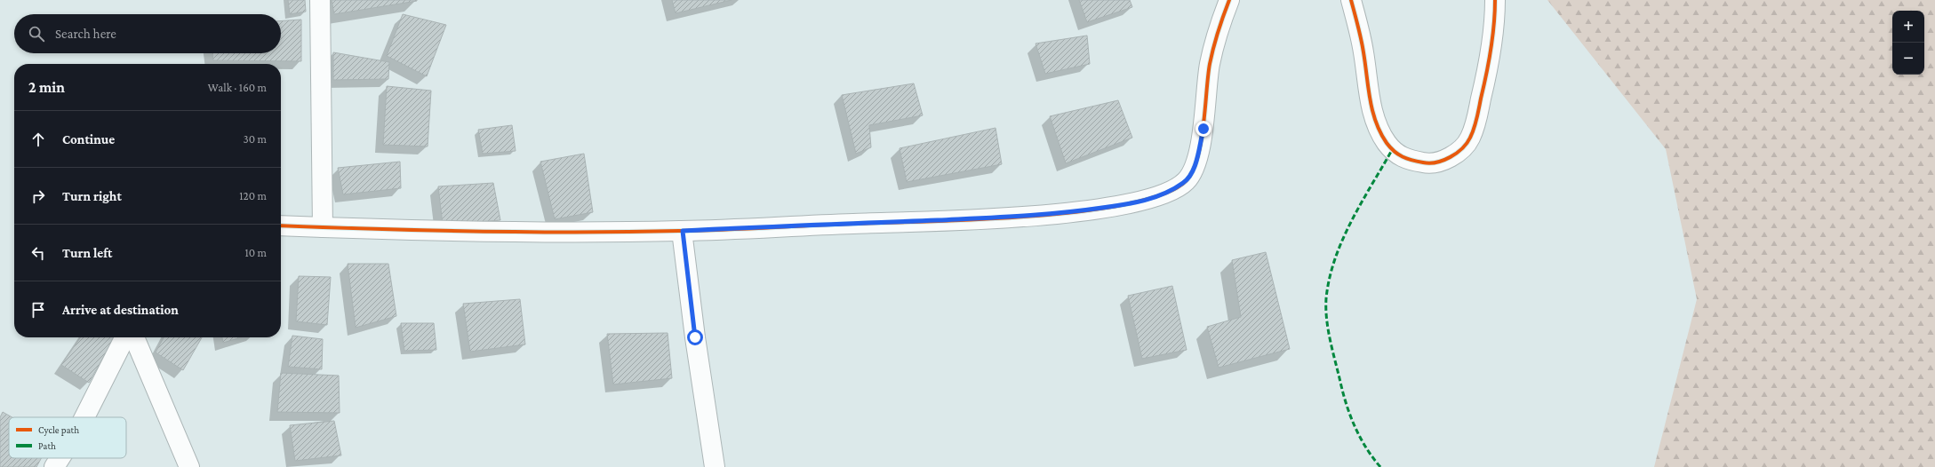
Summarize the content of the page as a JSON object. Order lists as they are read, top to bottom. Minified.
{"legend":["Cycle path","Path"],"page":{"map_buttons":["+","−"],"search":"Search here","heading":["2 min","Walk · 160 m"],"list":[["Continue","30 m"],["Turn right","120 m"],["Turn left","10 m"],"Arrive at destination"]}}
